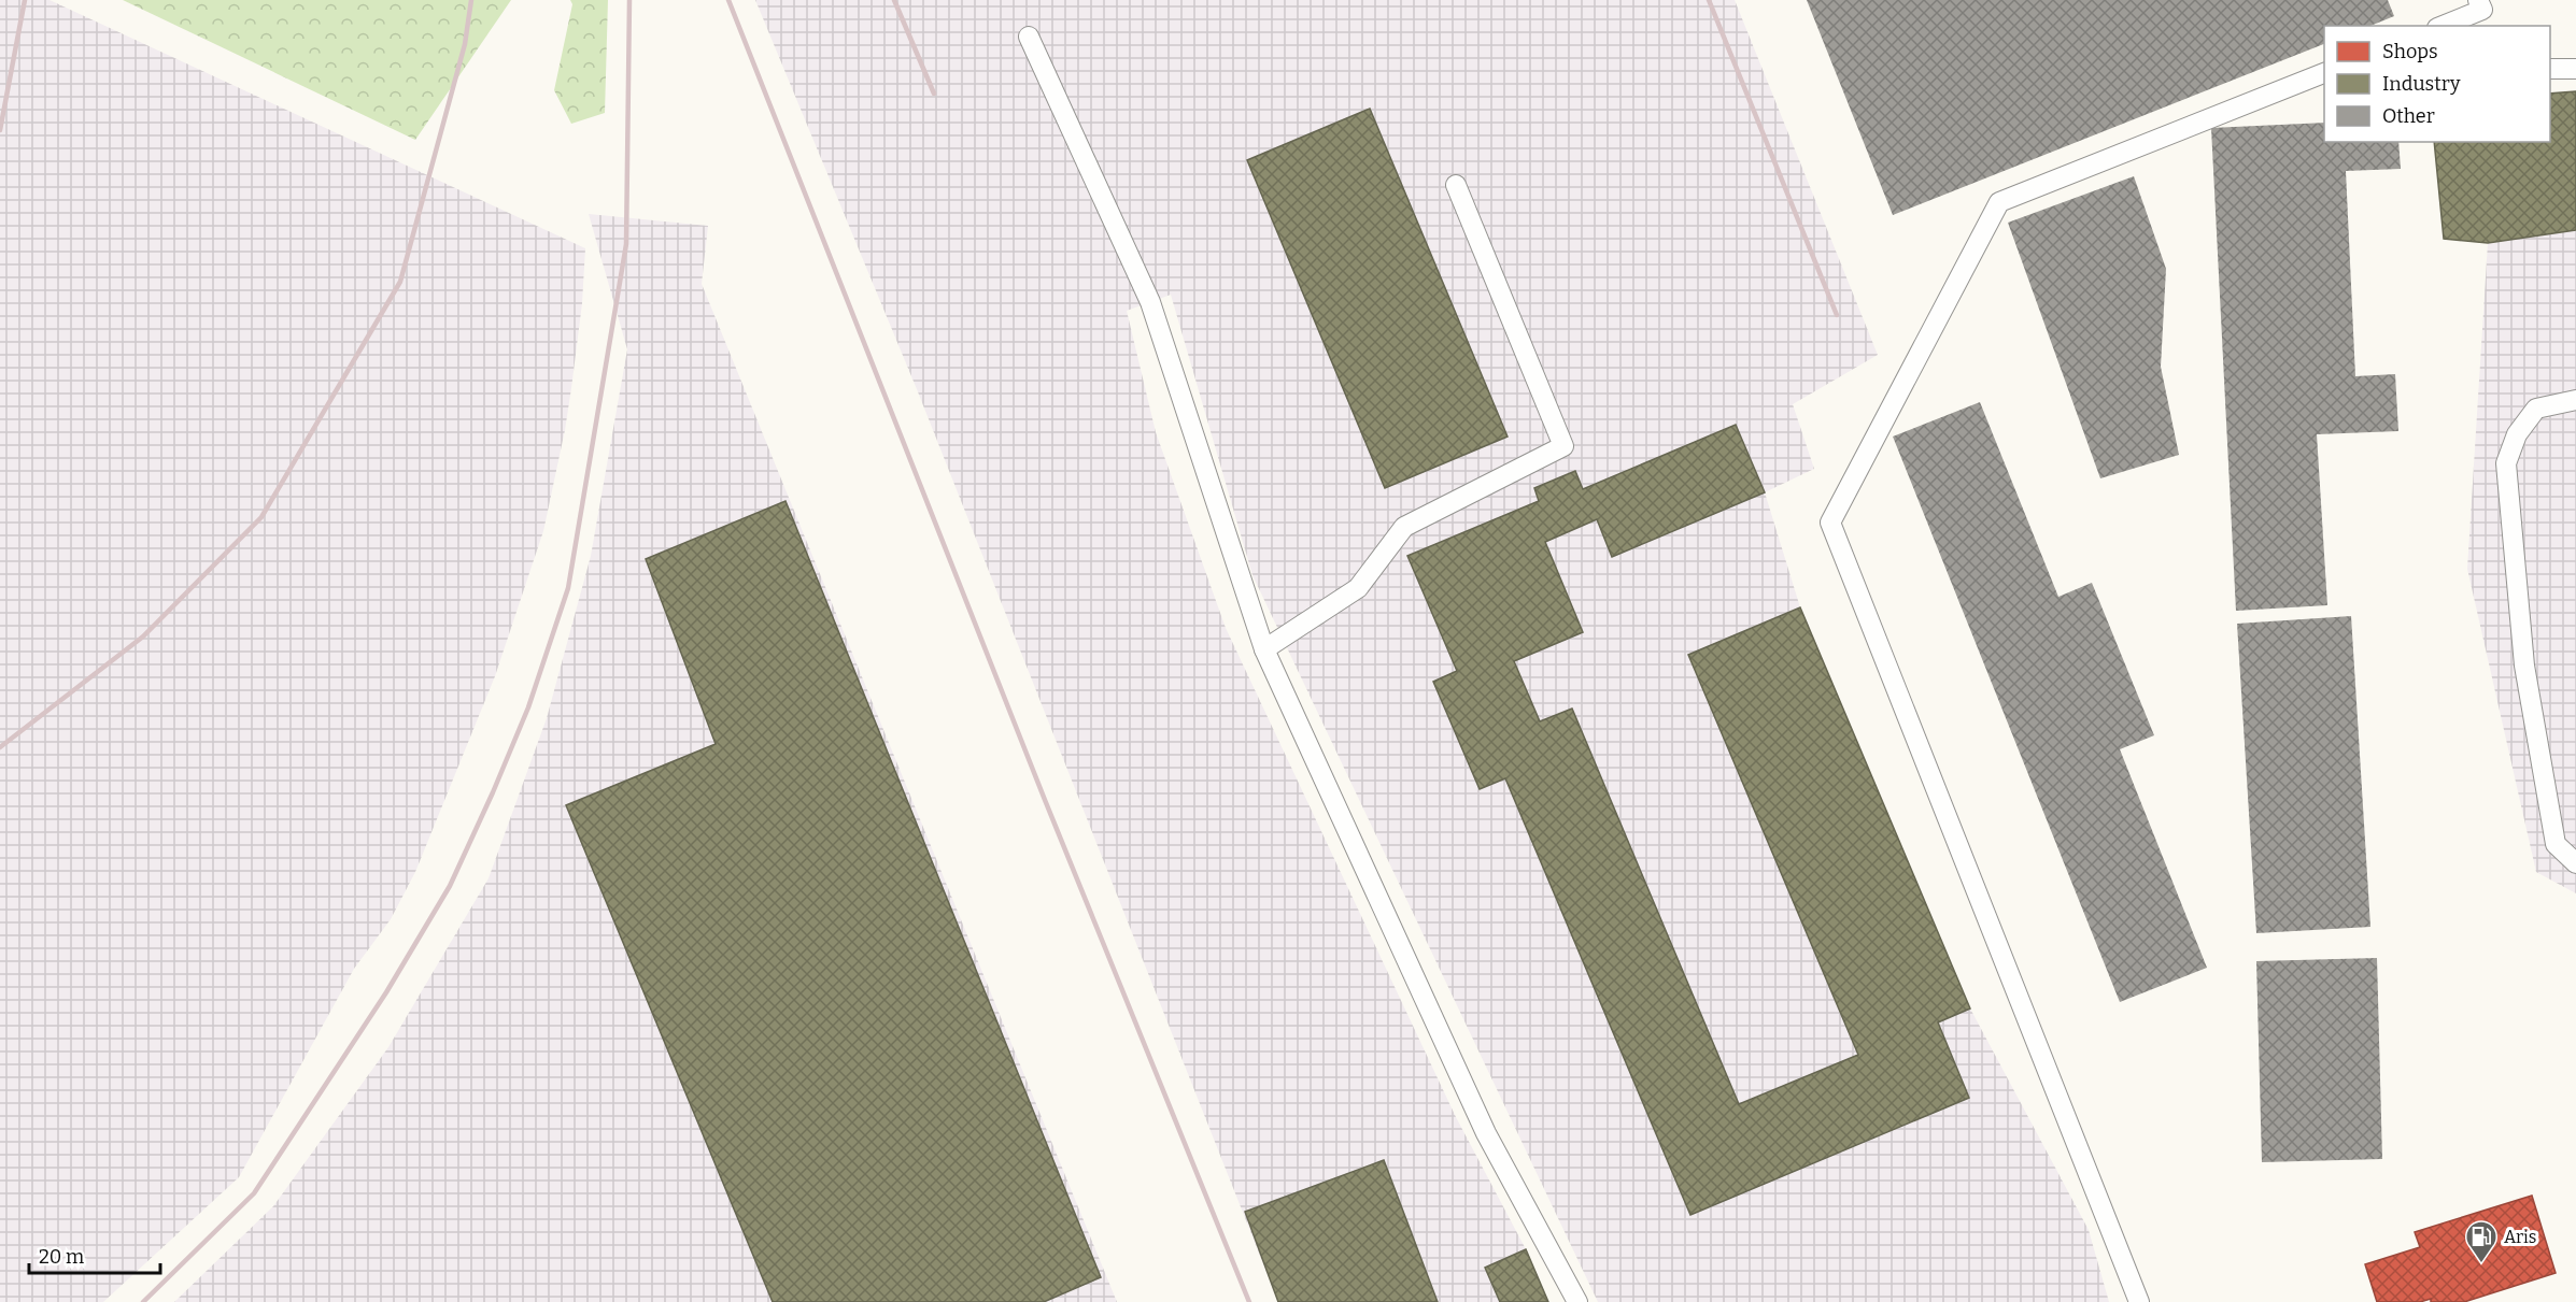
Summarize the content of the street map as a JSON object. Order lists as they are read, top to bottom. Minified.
{"places":{"fuel station":["Aris"]},"legend":["Shops","Industry","Other"],"scale_bar":"20 m"}
